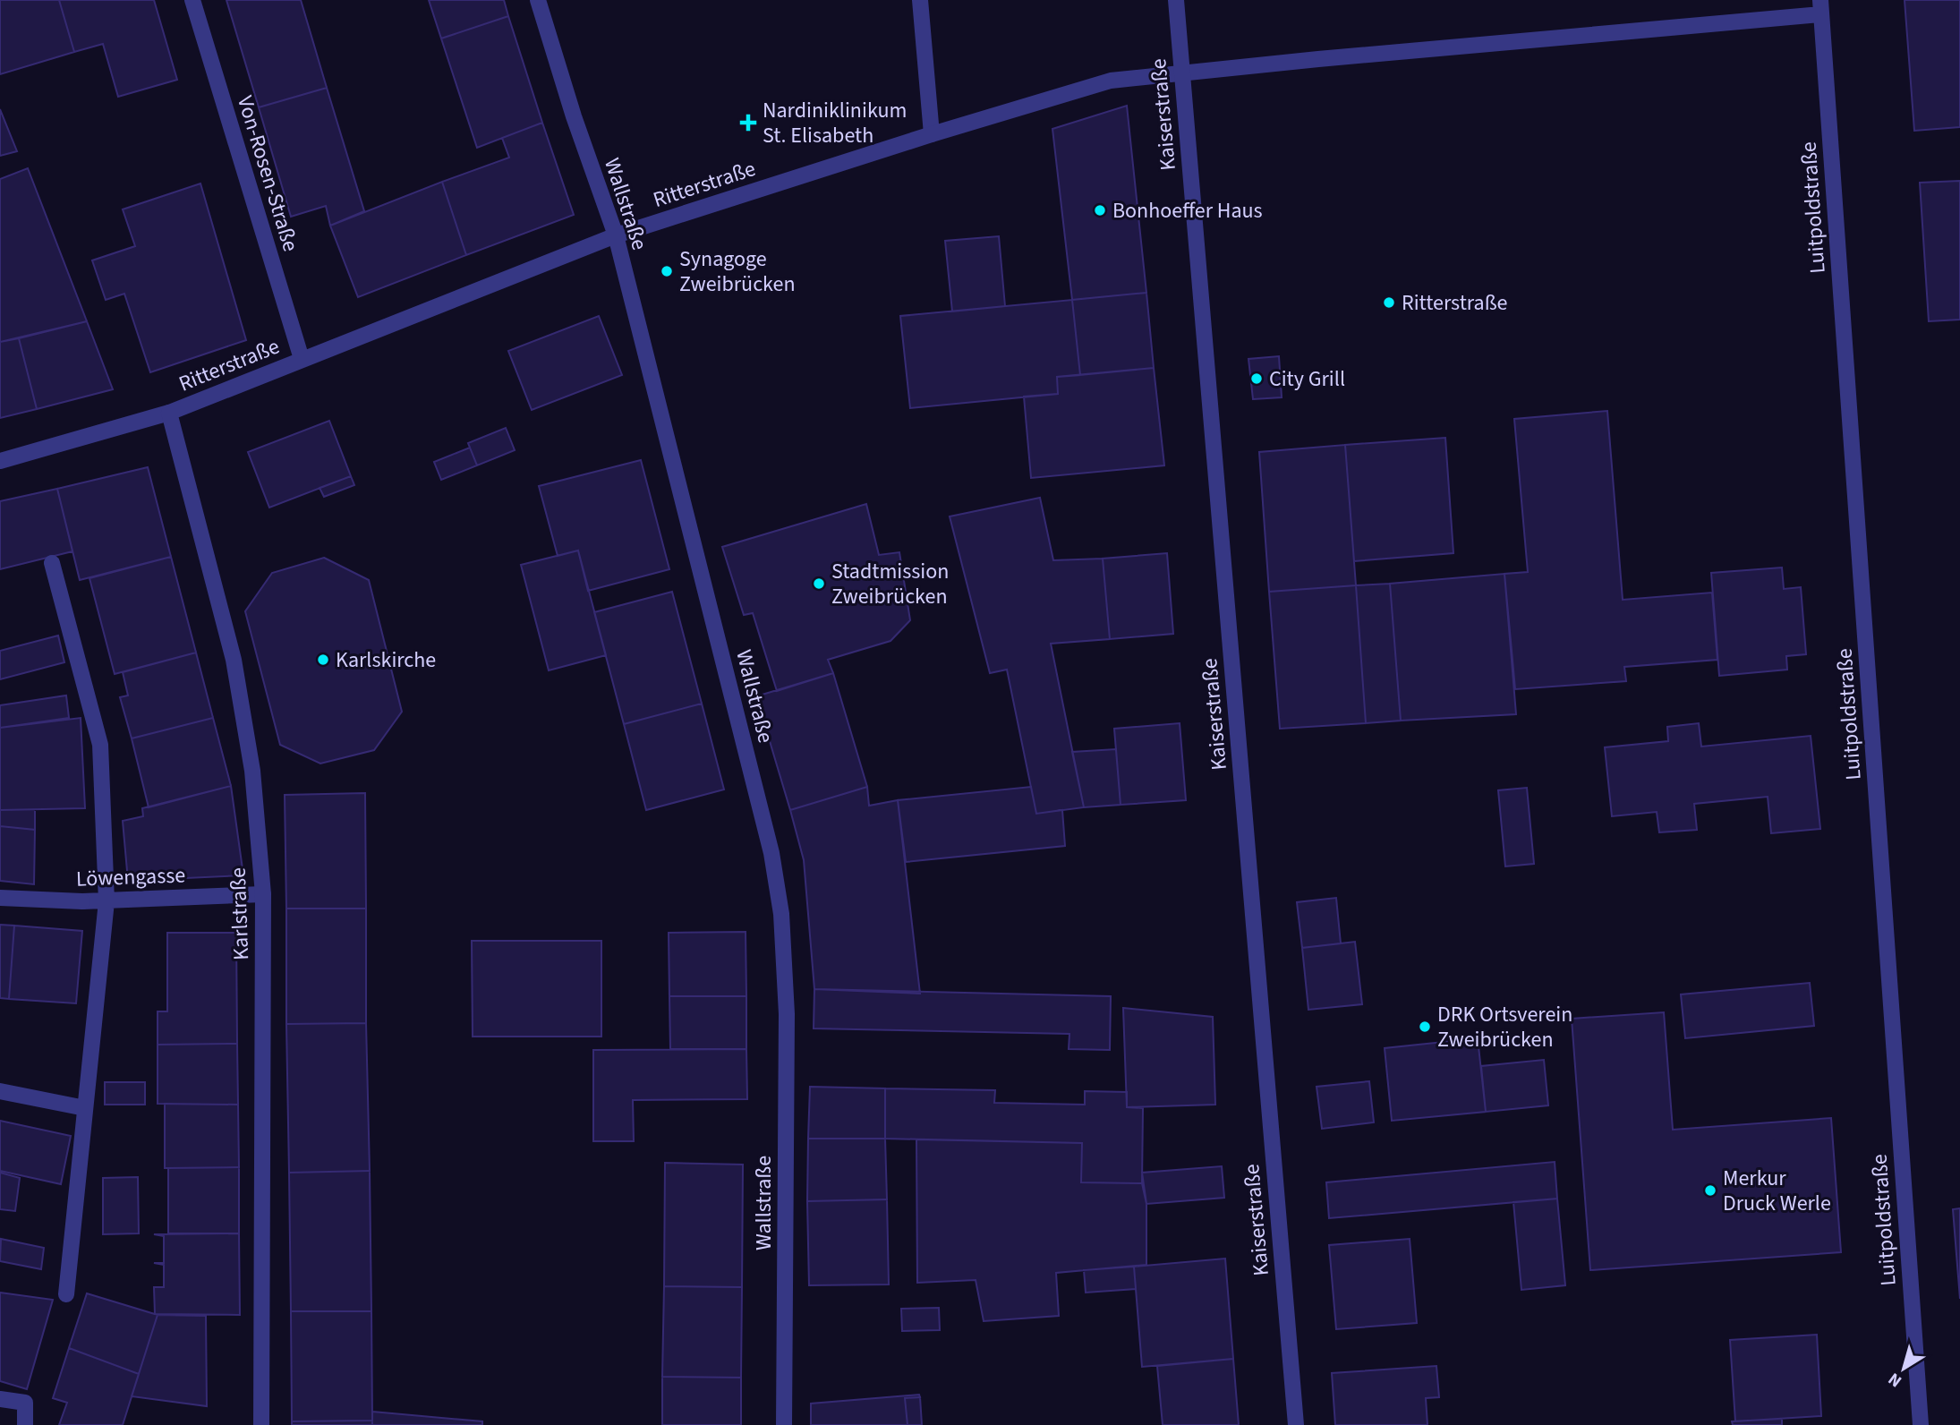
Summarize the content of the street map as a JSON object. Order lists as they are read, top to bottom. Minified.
{"streets":{"street":["Kaiserstraße","Von-Rosen-Straße","Ritterstraße","Wallstraße","Luitpoldstraße","Löwengasse","Karlstraße"]},"crossings":[["Kaiserstraße","Ritterstraße"],["Von-Rosen-Straße","Ritterstraße"],["Ritterstraße","Wallstraße"],["Ritterstraße","Luitpoldstraße"],["Ritterstraße","Karlstraße"],["Löwengasse","Karlstraße"]],"places":{"health":["Nardiniklinikum St. Elisabeth"],"other":["Bonhoeffer Haus","Synagoge Zweibrücken","Ritterstraße","City Grill","Stadtmission Zweibrücken","Karlskirche","DRK Ortsverein Zweibrücken","Merkur Druck Werle"]},"north":"bottom left"}
